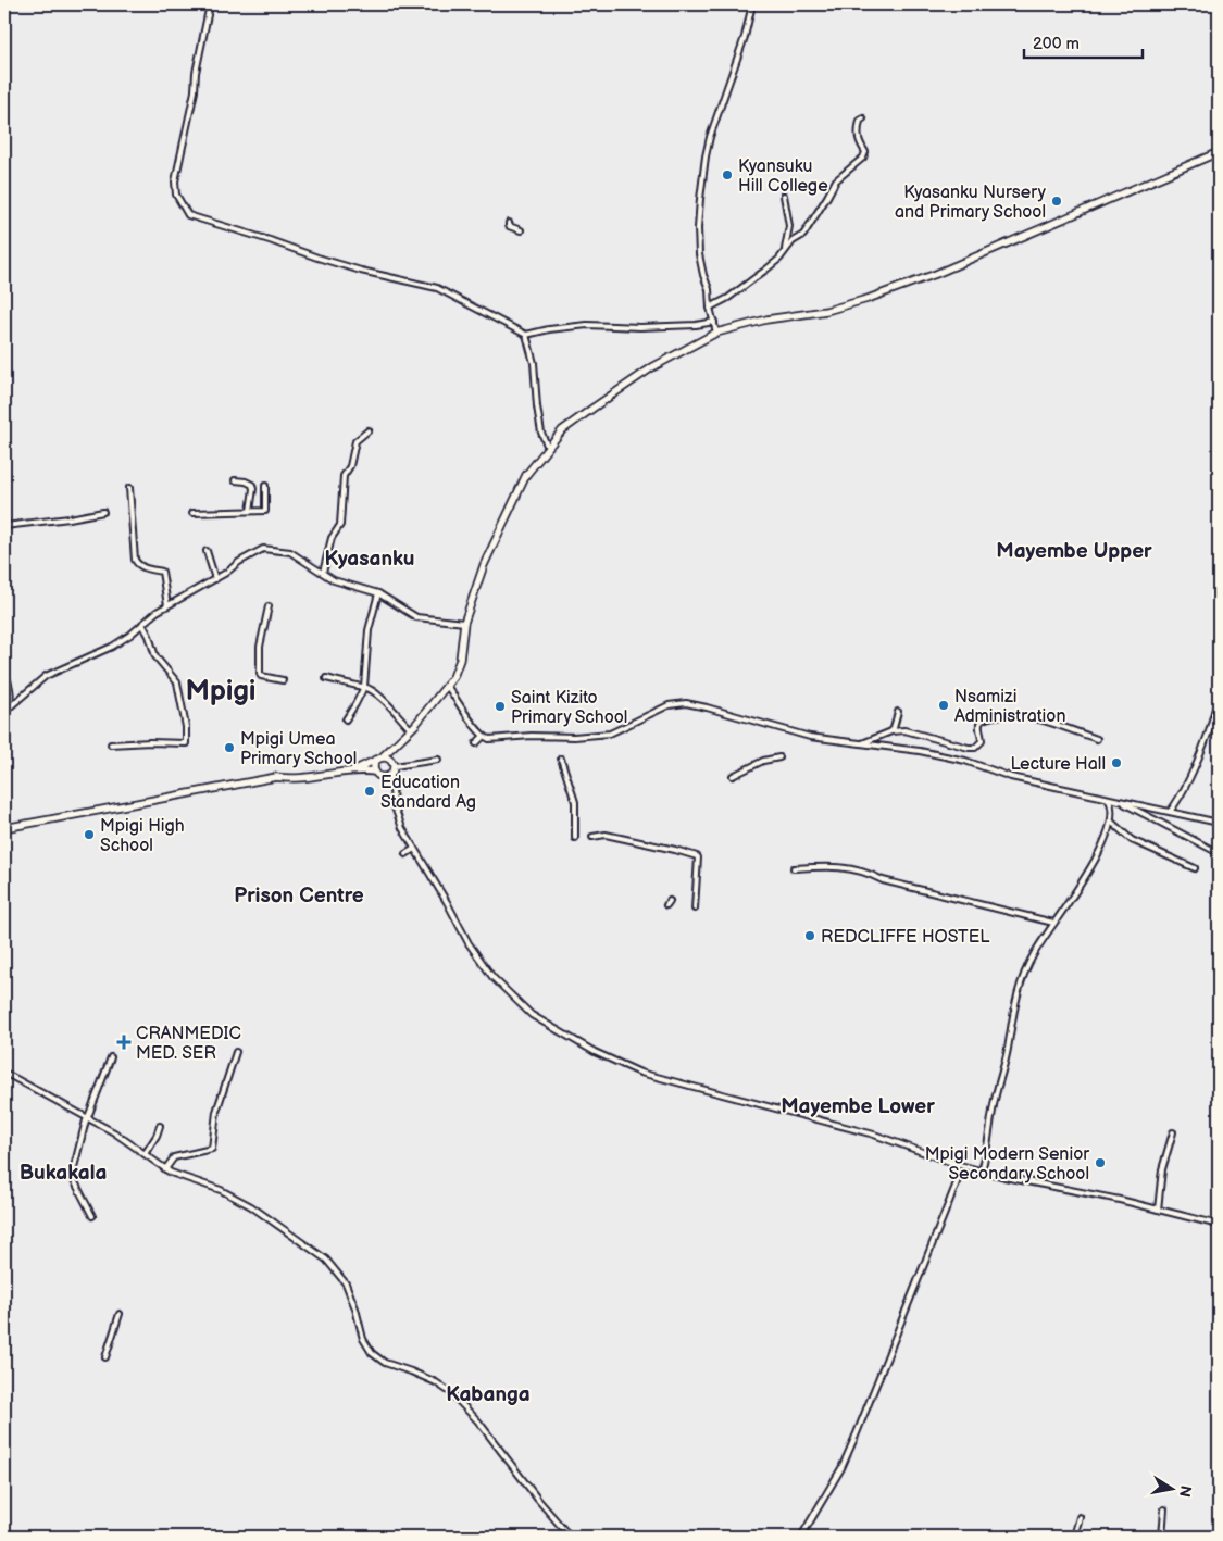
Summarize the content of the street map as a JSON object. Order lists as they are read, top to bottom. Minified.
{"districts":["Mayembe Upper","Kyasanku","Mpigi","Prison Centre","Mayembe Lower","Bukakala","Kabanga"],"places":{"other":["Kyansuku Hill College","Kyasanku Nursery and Primary School","Nsamizi Administration","Saint Kizito Primary School","Mpigi Umea Primary School","Lecture Hall","Education Standard Ag","Mpigi High School","REDCLIFFE HOSTEL","Mpigi Modern Senior Secondary School"],"health":["CRANMEDIC MED. SER"]},"scale_bar":"200 m","north":"right"}
